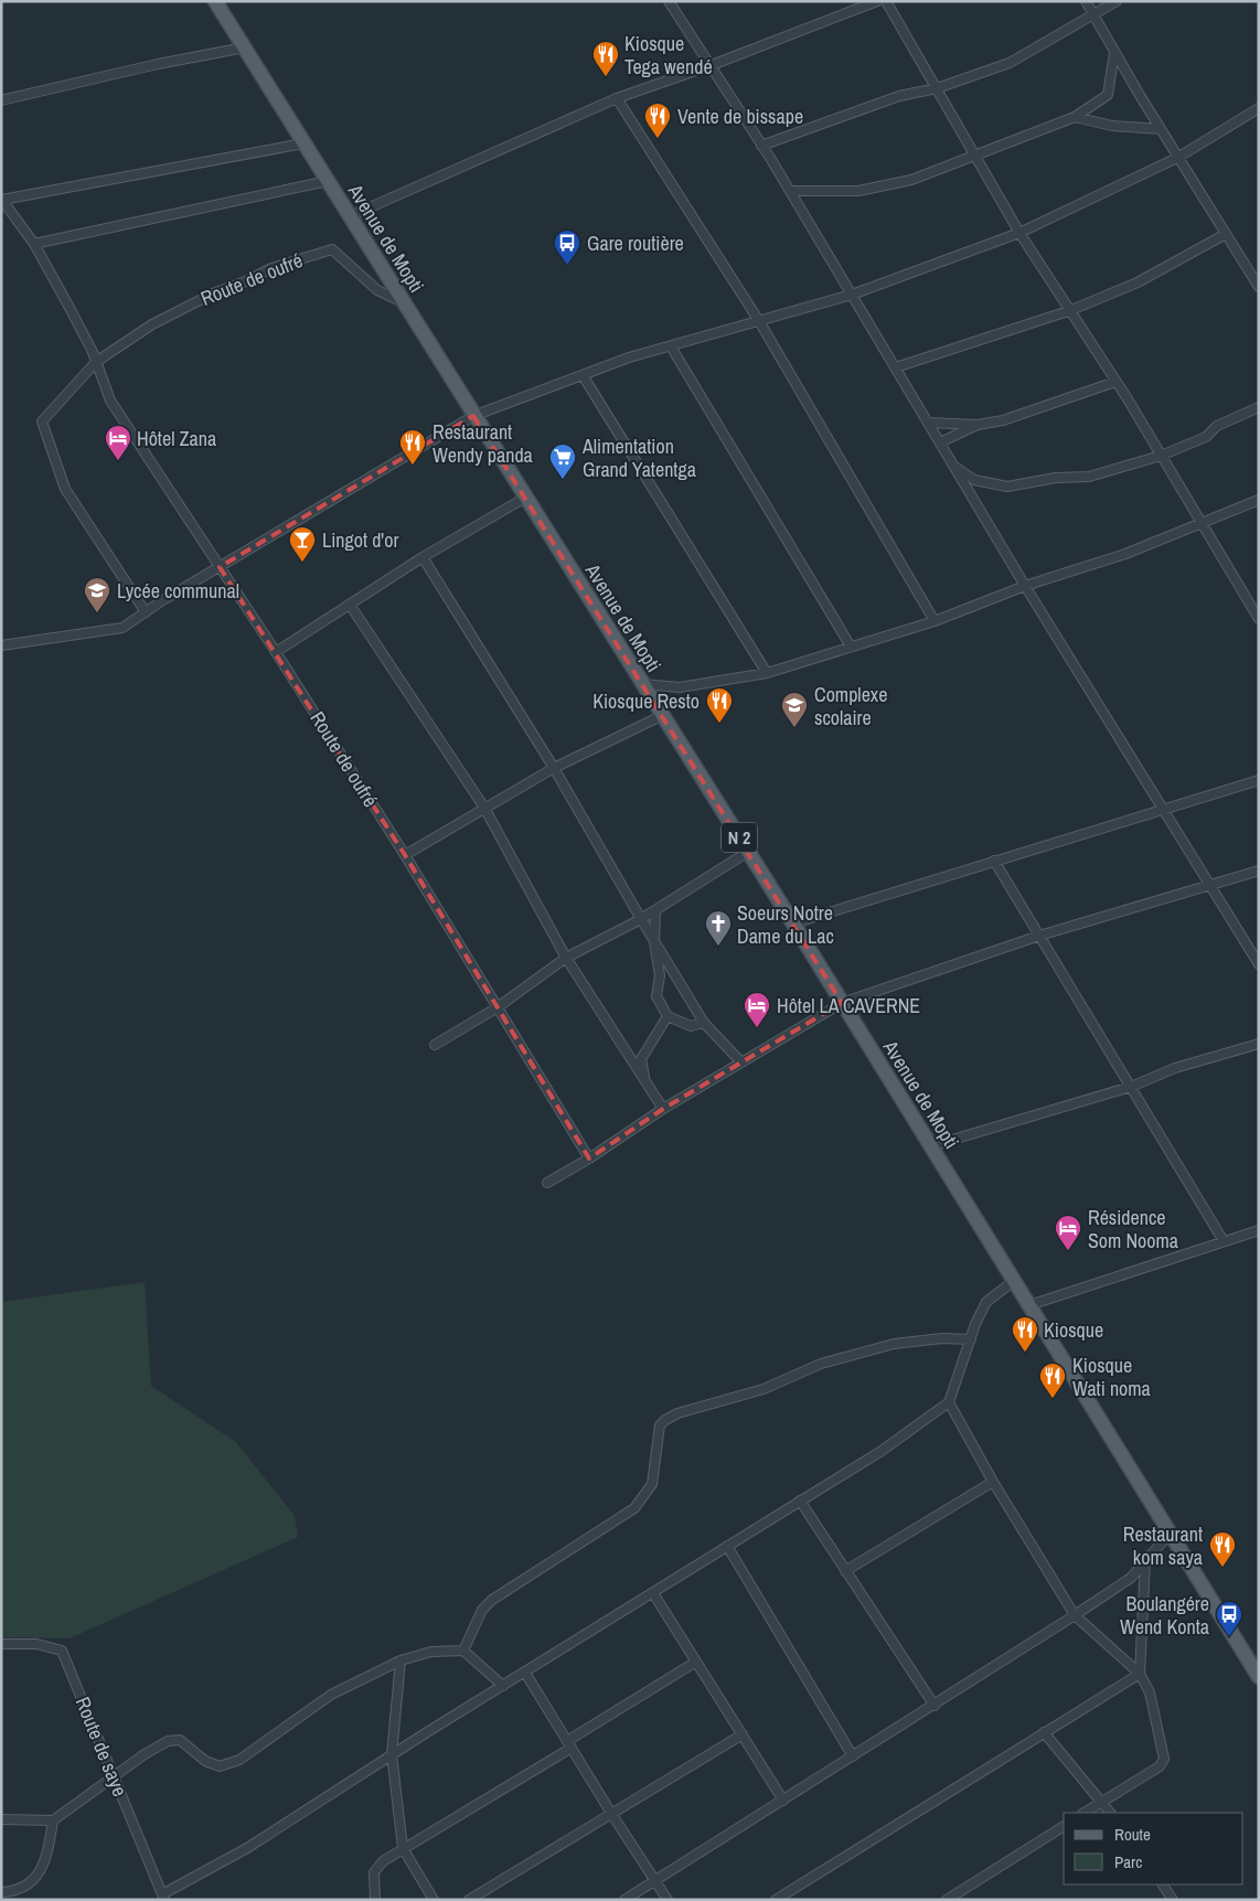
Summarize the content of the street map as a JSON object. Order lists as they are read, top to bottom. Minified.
{"streets":{"main road":["Avenue de Mopti","N 2"],"street":["Route de oufré","Route de saye"]},"crossings":[["Avenue de Mopti","Route de oufré"]],"places":{"restaurant":["Kiosque Tega wendé","Vente de bissape","Restaurant Wendy panda","Kiosque Resto","Kiosque","Kiosque Wati noma","Restaurant kom saya"],"bus stop":["Gare routière","Boulangére Wend Konta"],"hotel":["Hôtel Zana","Hôtel LA CAVERNE","Résidence Som Nooma"],"supermarket":["Alimentation Grand Yatentga"],"bar":["Lingot d'or"],"school or university":["Lycée communal","Complexe scolaire"],"church":["Soeurs Notre Dame du Lac"]},"legend":["Route","Parc"]}
